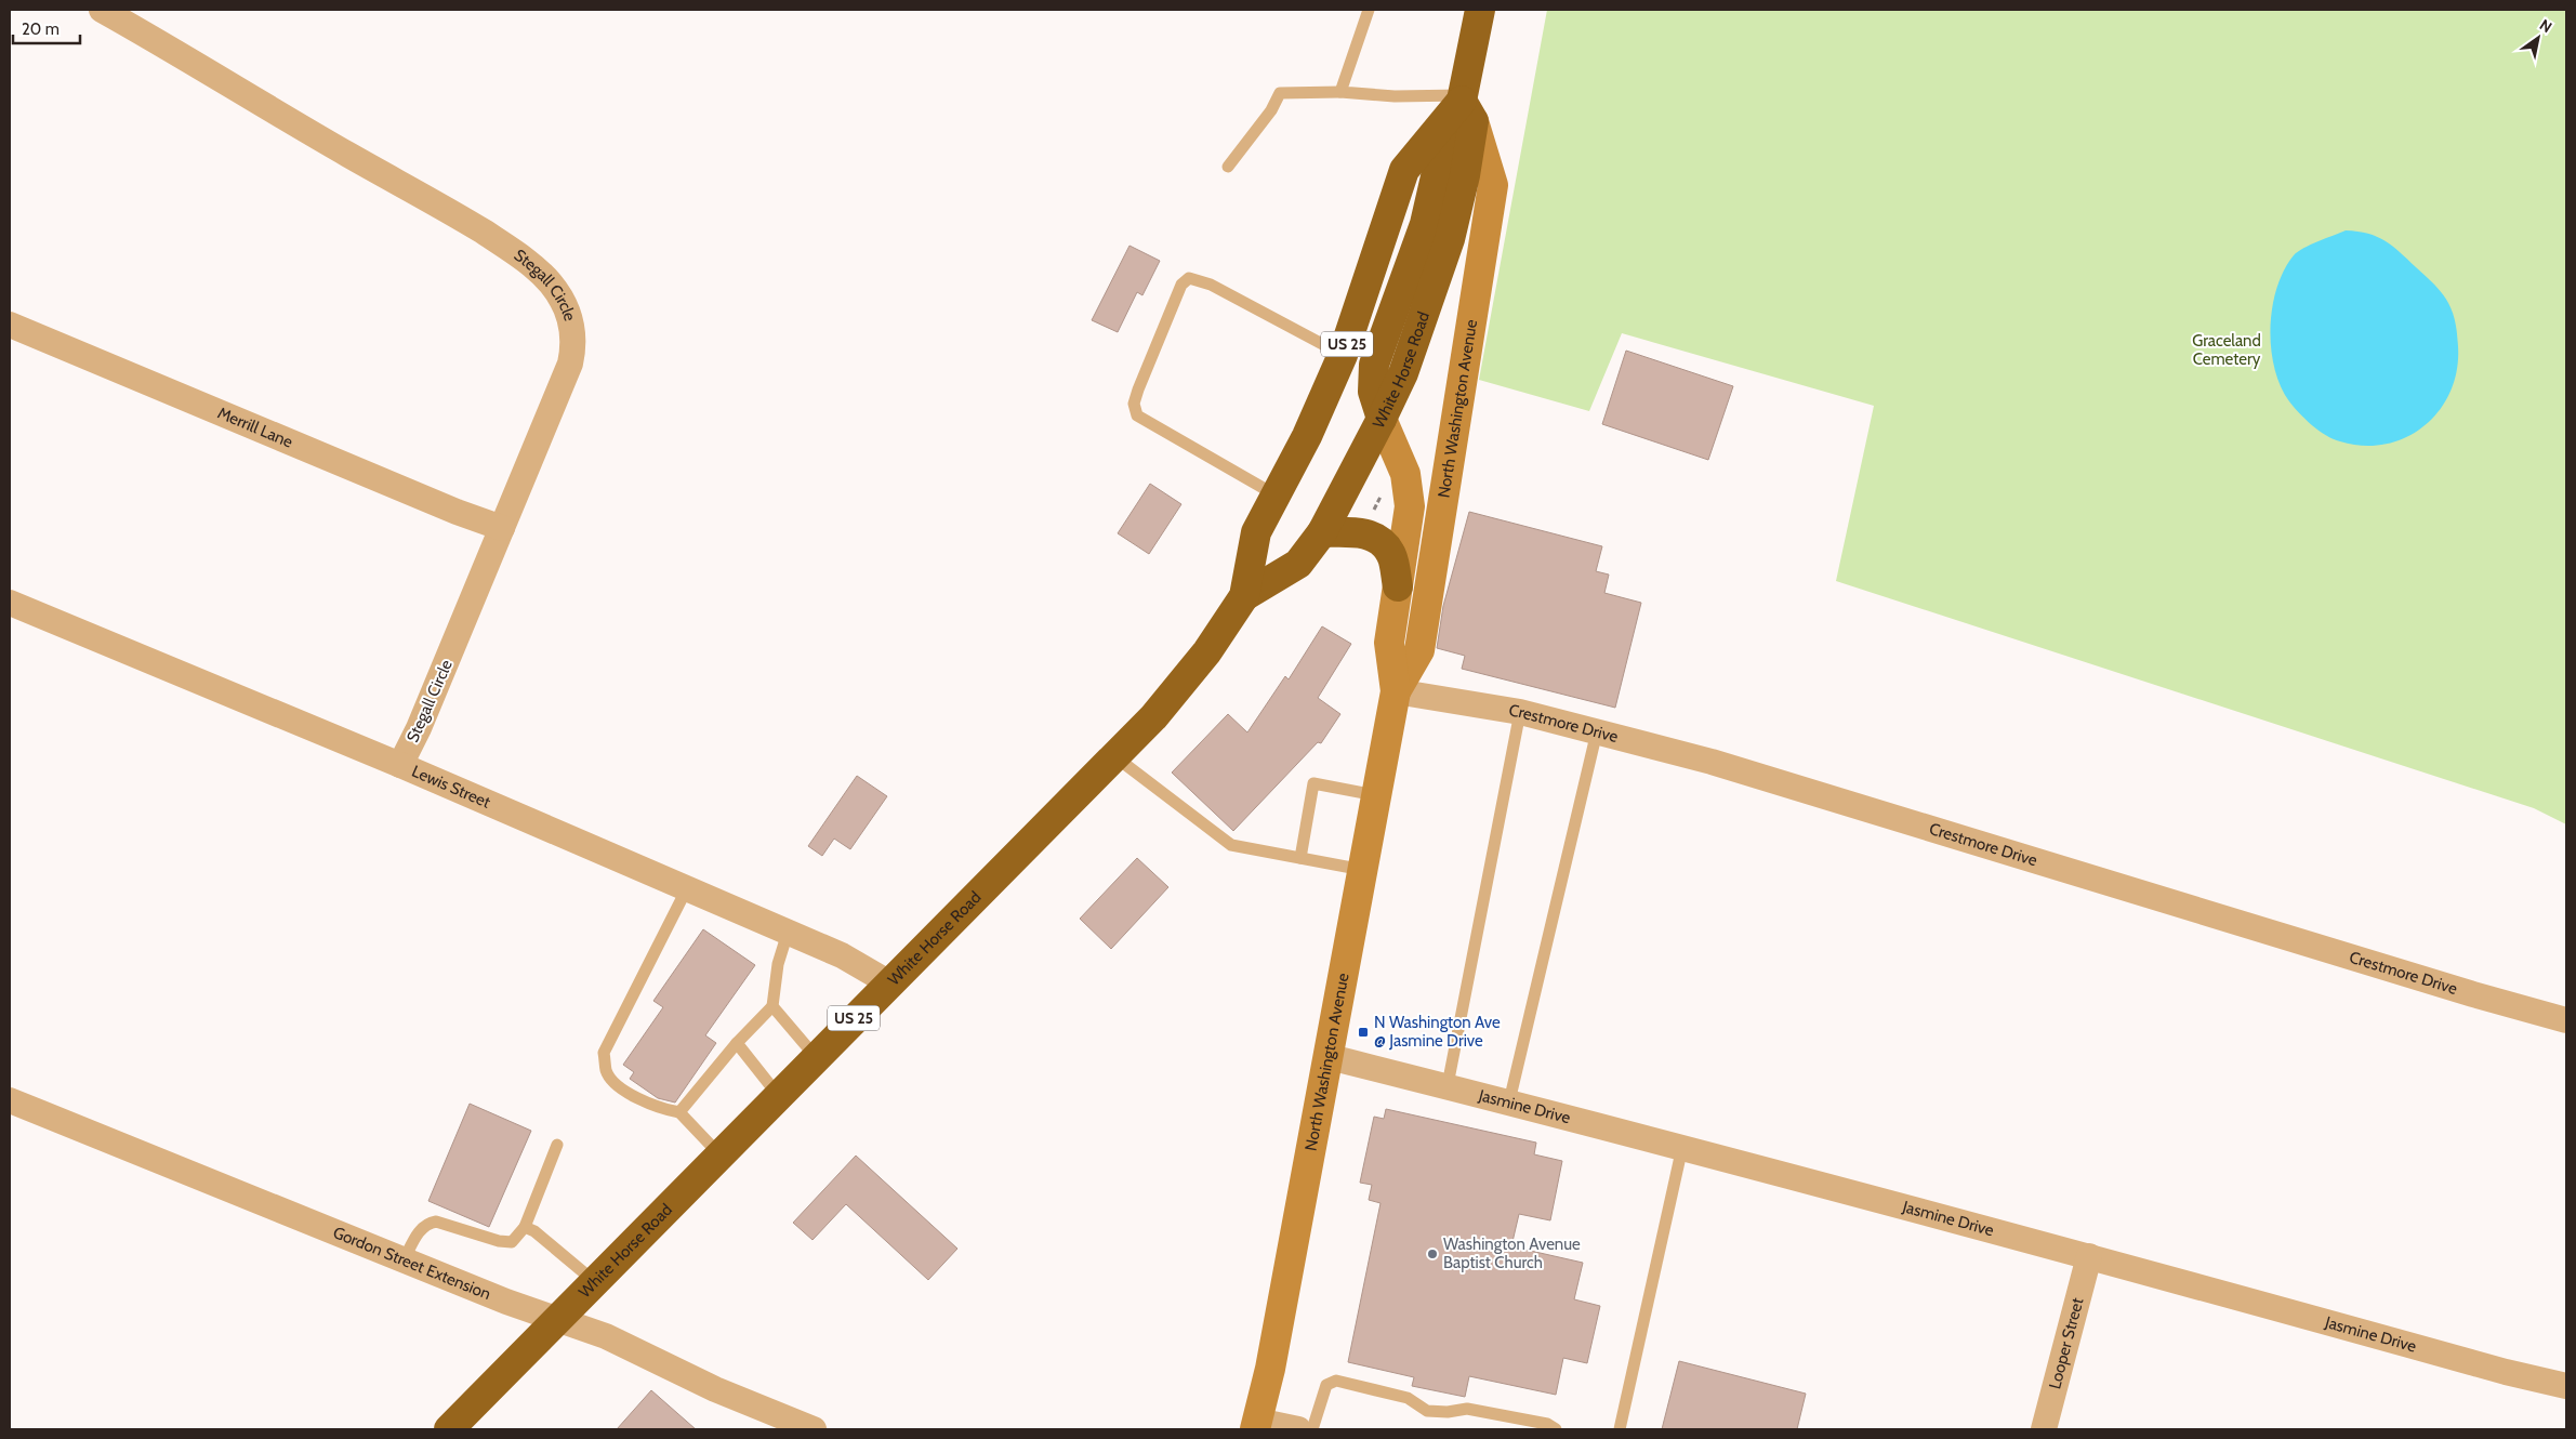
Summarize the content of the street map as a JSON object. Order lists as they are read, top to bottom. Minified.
{"streets":{"highway":["US 25","White Horse Road"],"main road":["North Washington Avenue"],"street":["Stegall Circle","Merrill Lane","Crestmore Drive","Lewis Street","Jasmine Drive","Gordon Street Extension","Looper Street"]},"crossings":[["Stegall Circle","Merrill Lane"],["Stegall Circle","Lewis Street"],["White Horse Road","North Washington Avenue"],["White Horse Road","Lewis Street"],["White Horse Road","Gordon Street Extension"],["North Washington Avenue","Crestmore Drive"],["North Washington Avenue","Jasmine Drive"],["Jasmine Drive","Looper Street"]],"parks":["Graceland Cemetery"],"places":{"transit":["N Washington Ave @ Jasmine Drive"],"other":["Washington Avenue Baptist Church"]},"scale_bar":"20 m","north":"top right"}
